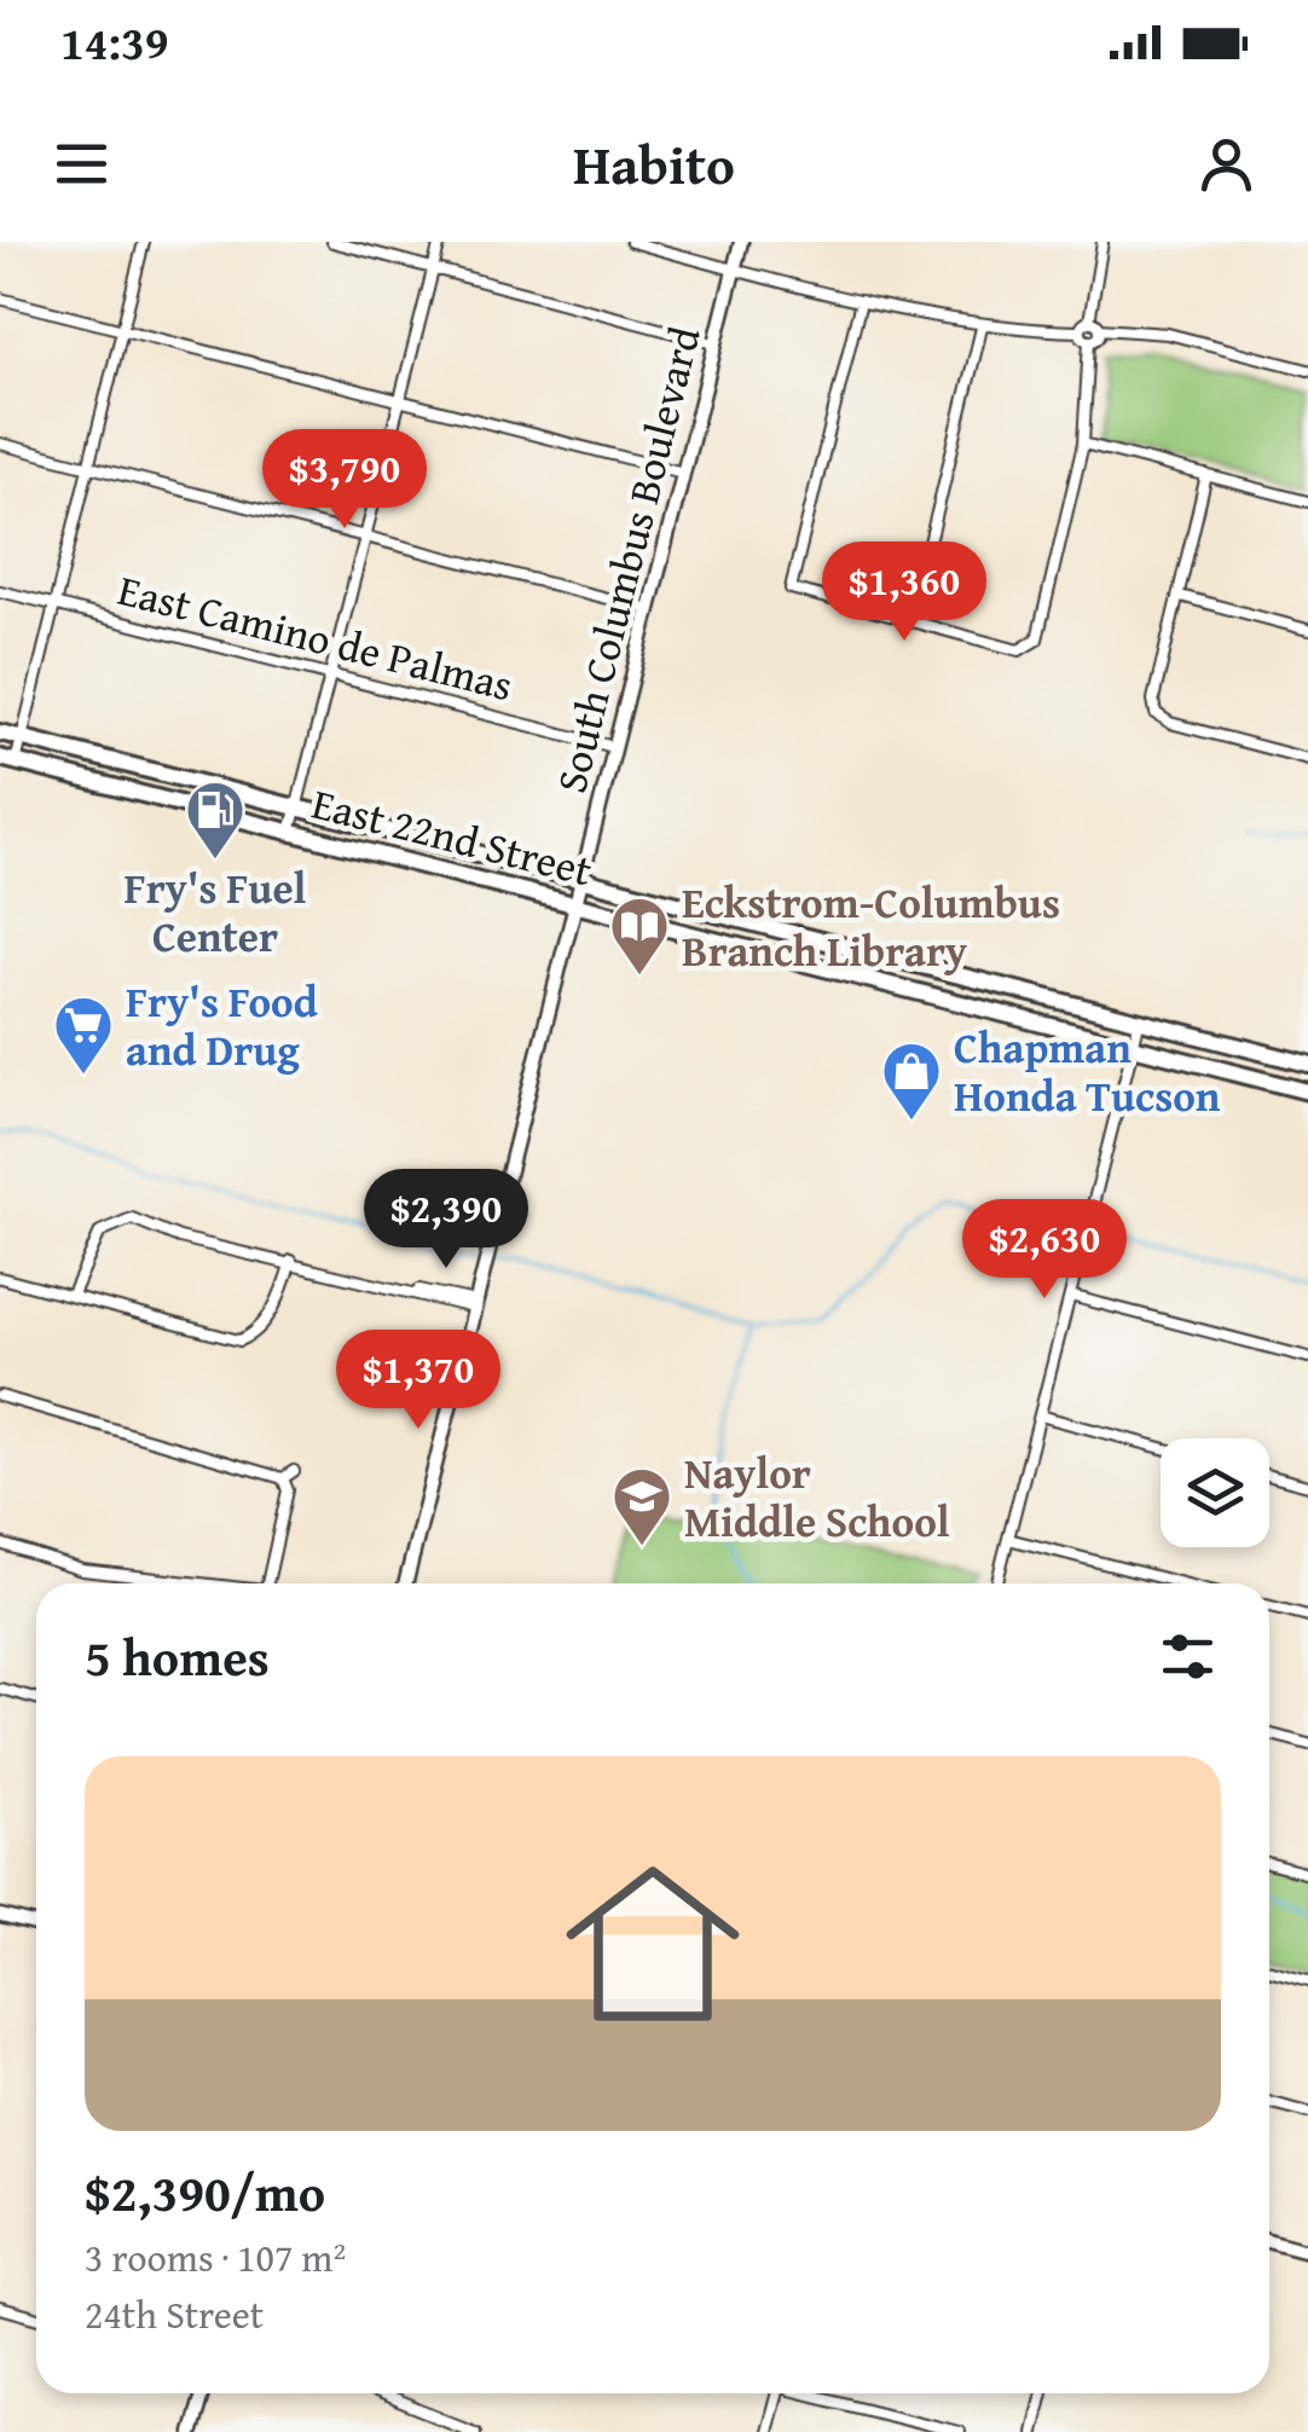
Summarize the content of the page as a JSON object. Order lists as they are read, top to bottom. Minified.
{"streets":{"main road":["East 22nd Street"],"street":["South Columbus Boulevard","East Camino de Palmas"]},"crossings":[["South Columbus Boulevard","East Camino de Palmas"],["South Columbus Boulevard","East 22nd Street"]],"places":{"fuel station":["Fry's Fuel Center"],"library":["Eckstrom-Columbus Branch Library"],"supermarket":["Fry's Food and Drug"],"shop":["Chapman Honda Tucson"],"school or university":["Naylor Middle School"]},"page":{"status":"14:39","header":"Habito","price":["$3,790","$1,360","$2,390","$2,630","$1,370"],"heading":"5 homes","list":[{"name":"$2,390/mo","note":"3 rooms · 107 m² · 24th Street"}]}}
